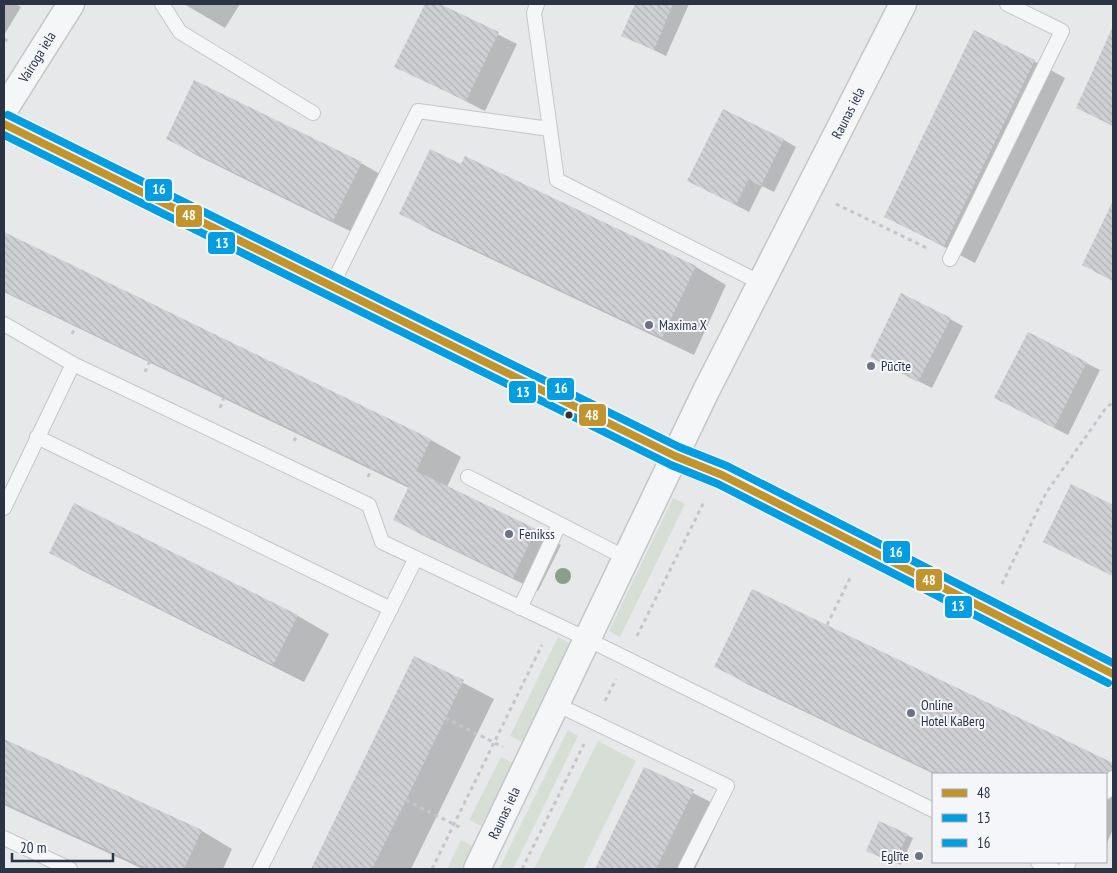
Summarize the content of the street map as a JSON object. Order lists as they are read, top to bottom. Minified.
{"streets":{"street":["Vairoga iela","Raunas iela"]},"places":["Maxima X","Pūcīte","Fenikss","Online Hotel KaBerg","Eglīte"],"lines":["transit line 16","transit line 48","transit line 13"],"legend":["48","13","16"],"scale_bar":"20 m"}
